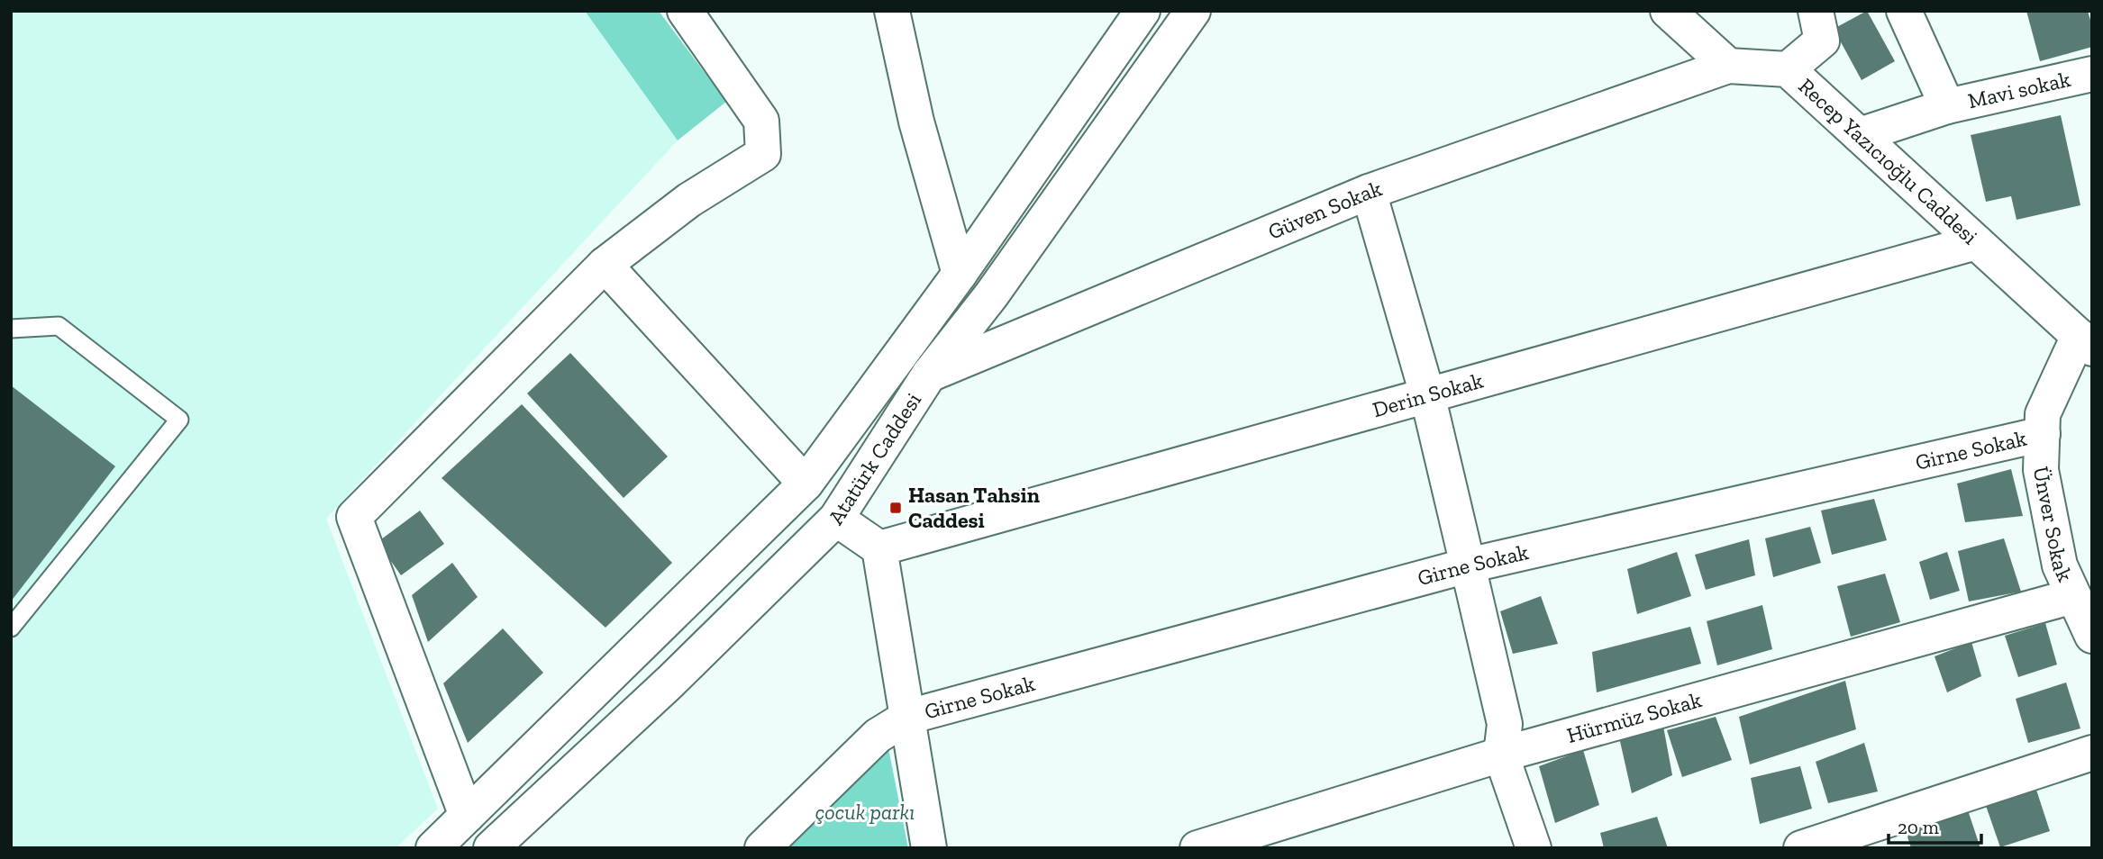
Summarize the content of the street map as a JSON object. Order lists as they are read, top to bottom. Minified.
{"streets":{"street":["Mavi sokak","Recep Yazıcıoğlu Caddesi","Güven Sokak","Derin Sokak","Girne Sokak","Atatürk Caddesi","Ünver Sokak","Hürmüz Sokak"]},"crossings":[["Mavi sokak","Recep Yazıcıoğlu Caddesi"],["Recep Yazıcıoğlu Caddesi","Güven Sokak"],["Recep Yazıcıoğlu Caddesi","Derin Sokak"],["Recep Yazıcıoğlu Caddesi","Ünver Sokak"],["Güven Sokak","Atatürk Caddesi"],["Girne Sokak","Ünver Sokak"],["Ünver Sokak","Hürmüz Sokak"]],"parks":["çocuk parkı"],"places":{"transit":["Hasan Tahsin Caddesi"]},"scale_bar":"20 m"}
